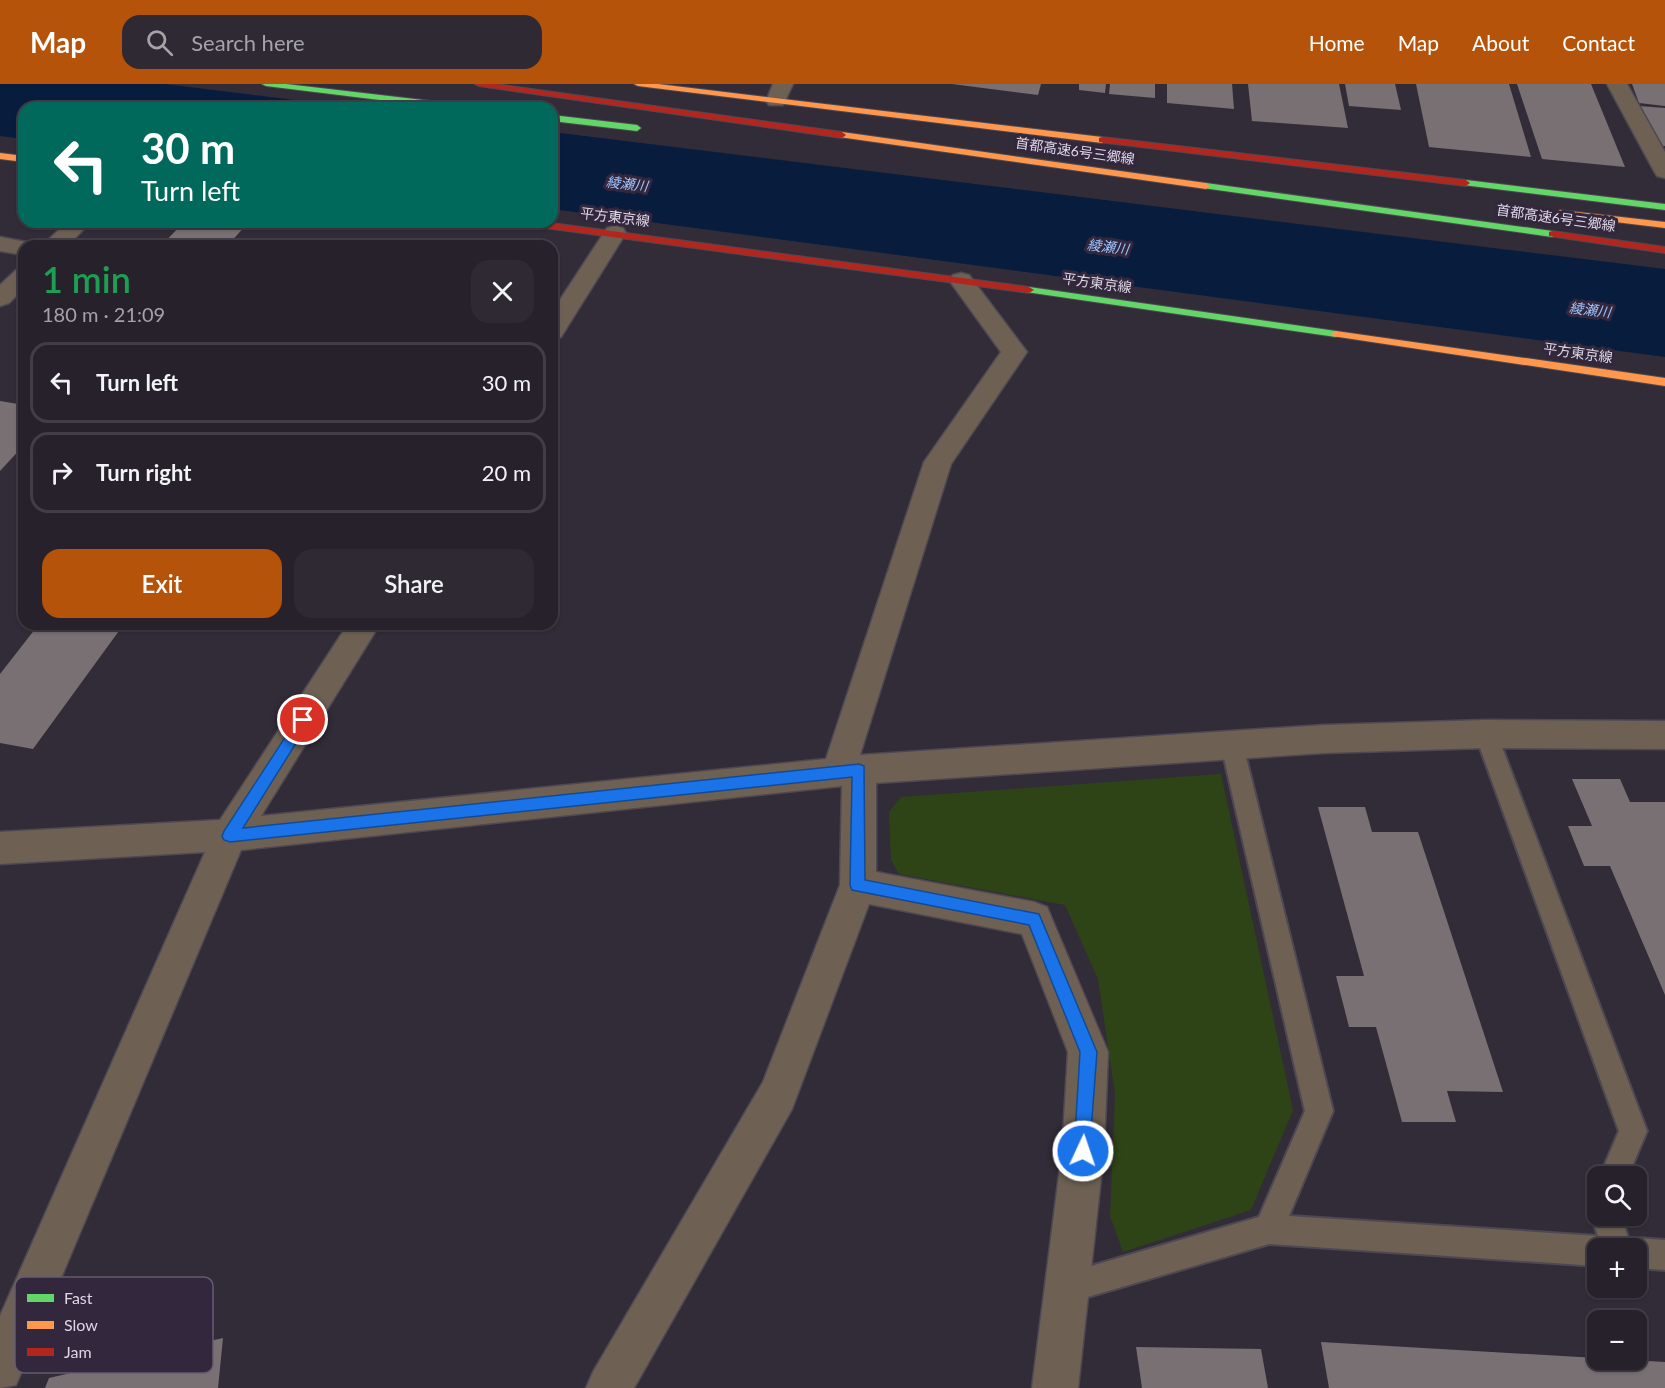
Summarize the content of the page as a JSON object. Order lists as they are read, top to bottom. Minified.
{"streets":{"main road":["首都高速6号三郷線","平方東京線"]},"water":["綾瀬川"],"legend":["Fast","Slow","Jam"],"page":{"header":"Map","search":"Search here","nav":["Home","Map","About","Contact"],"turn":["30 m","Turn left"],"heading":["1 min","180 m · 21:09"],"list":[{"name":"Turn left","value":"30 m"},{"name":"Turn right","value":"20 m"}],"buttons":["Exit","Share"],"map_buttons":["+","−"]}}
